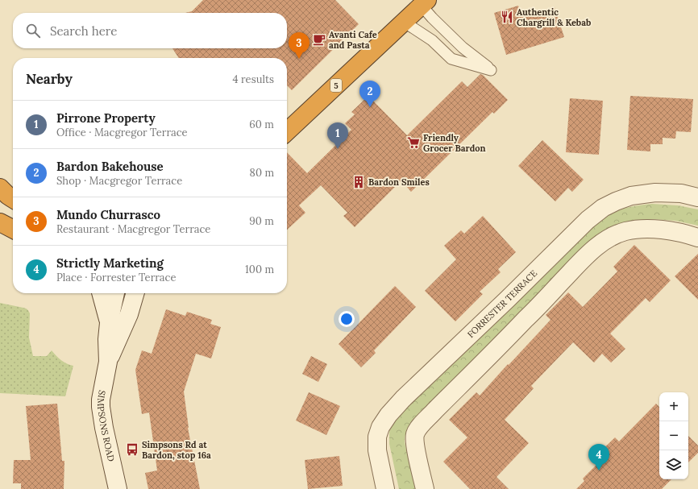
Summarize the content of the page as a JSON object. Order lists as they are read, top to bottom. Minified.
{"streets":{"highway":["5"],"street":["FORRESTER TERRACE","SIMPSONS ROAD"]},"places":{"restaurant":["Authentic Chargrill & Kebab"],"cafe":["Avanti Cafe and Pasta"],"supermarket":["Friendly Grocer Bardon"],"building":["Bardon Smiles"],"bus stop":["Simpsons Rd at Bardon, stop 16a"]},"page":{"search":"Search here","pins":["3","2","1","4"],"heading":["Nearby","4 results"],"list":[{"mark":"1","name":"Pirrone Property","note":"Office · Macgregor Terrace","value":"60 m"},{"mark":"2","name":"Bardon Bakehouse","note":"Shop · Macgregor Terrace","value":"80 m"},{"mark":"3","name":"Mundo Churrasco","note":"Restaurant · Macgregor Terrace","value":"90 m"},{"mark":"4","name":"Strictly Marketing","note":"Place · Forrester Terrace","value":"100 m"}],"map_buttons":["+","−"]}}
